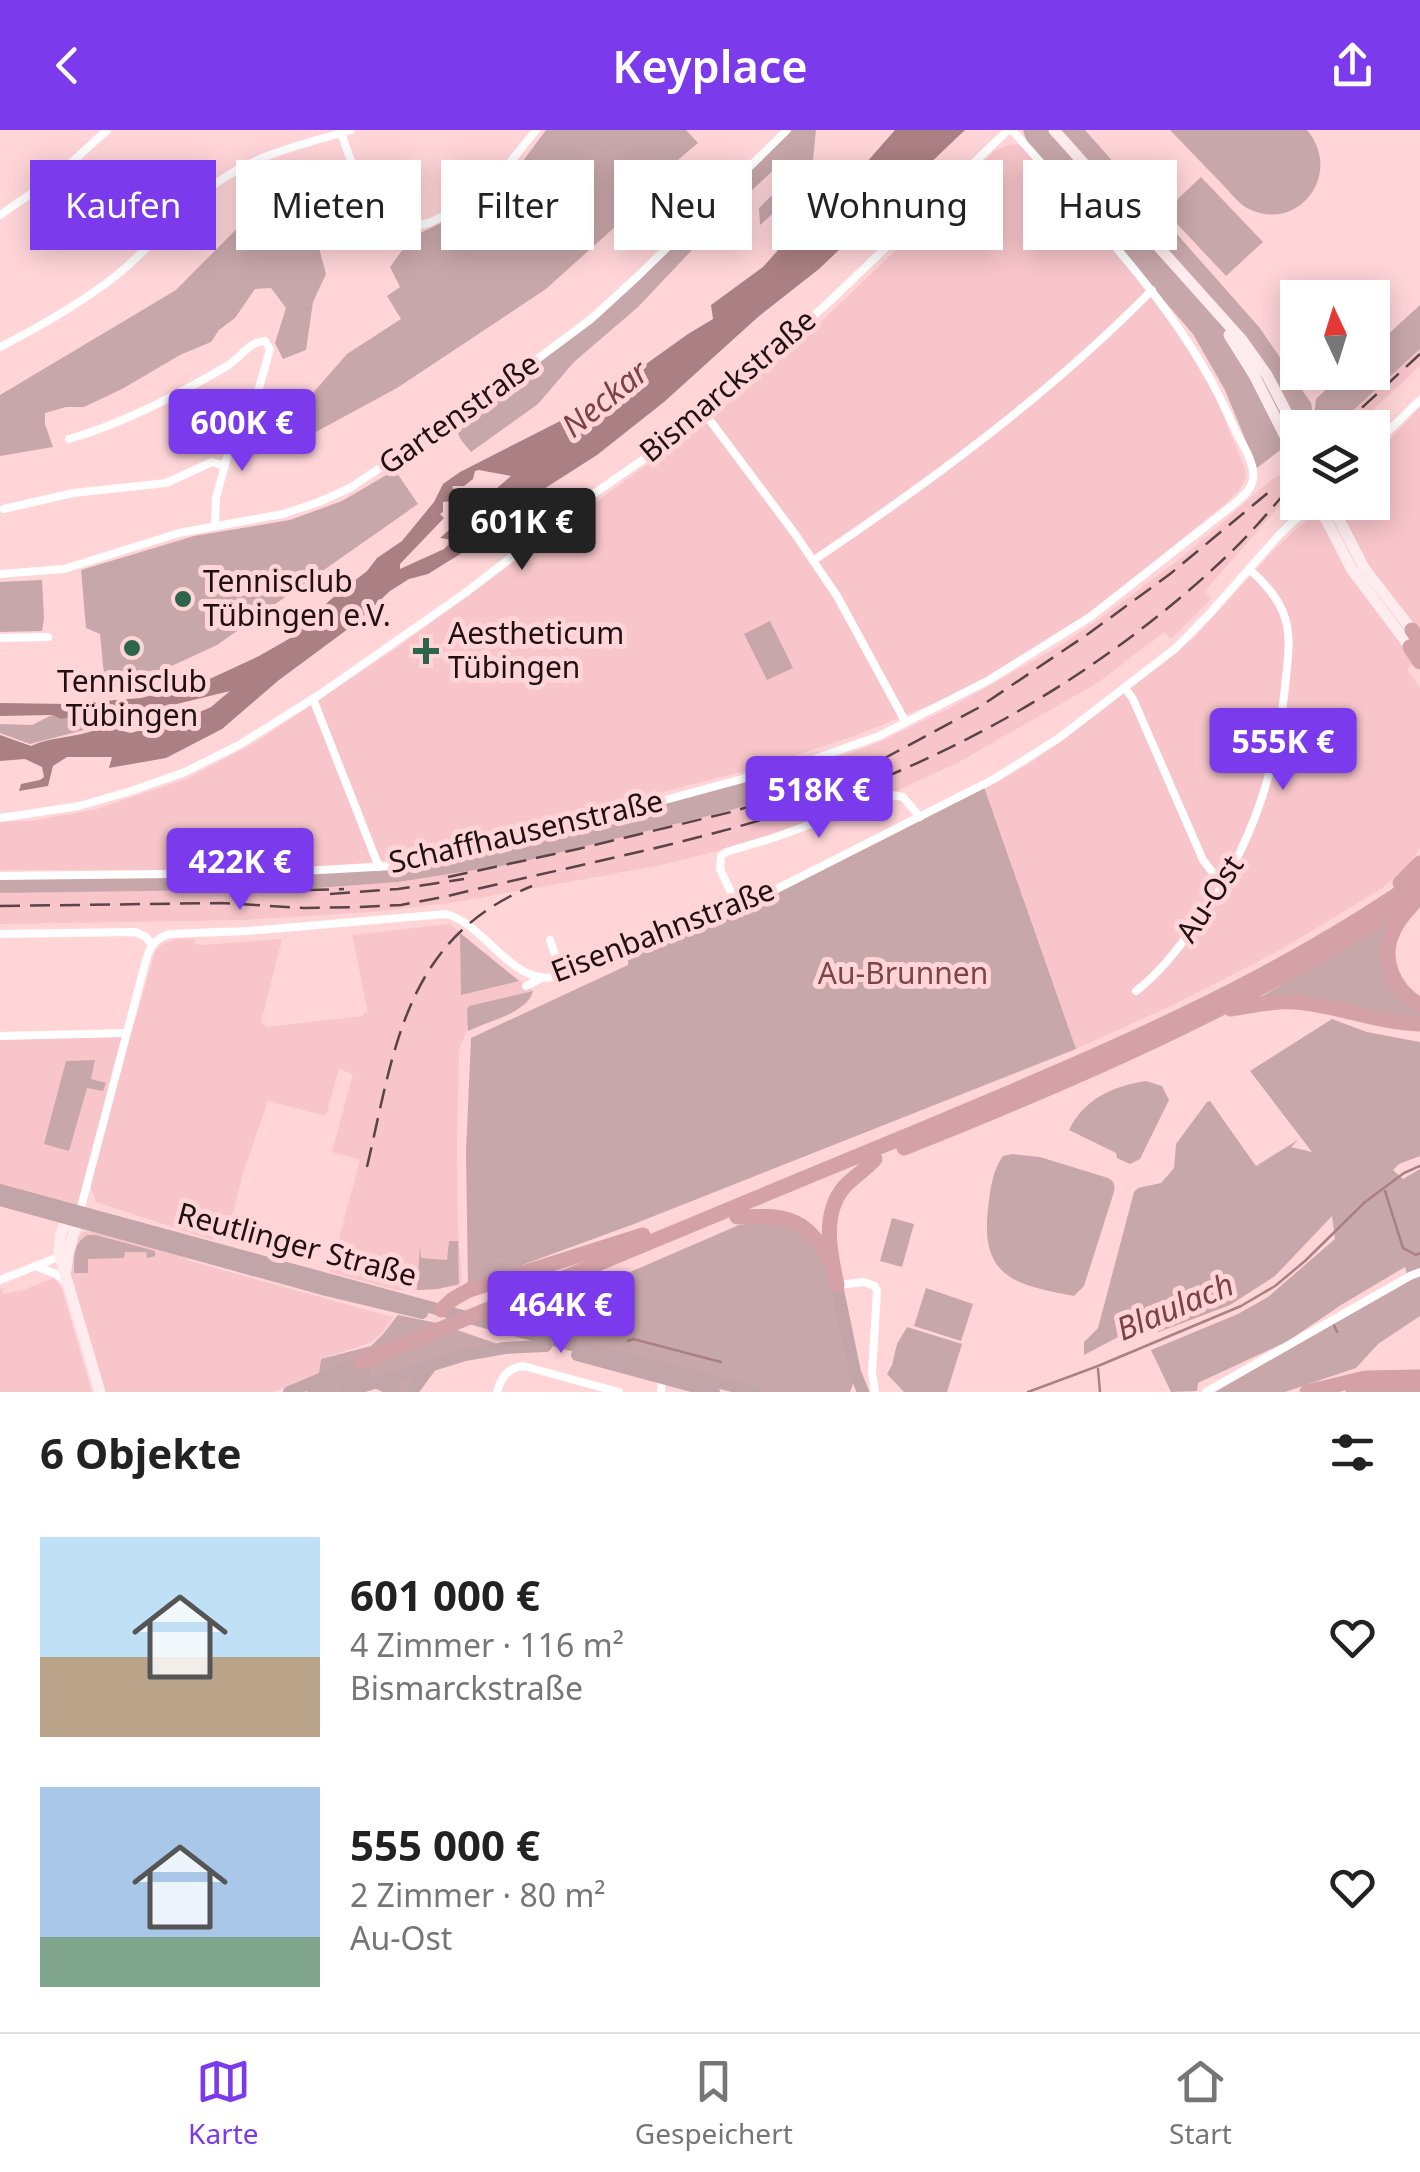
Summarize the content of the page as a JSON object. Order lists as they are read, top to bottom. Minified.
{"streets":{"main road":["Reutlinger Straße"],"street":["Bismarckstraße","Gartenstraße","Schaffhausenstraße","Au-Ost","Eisenbahnstraße"]},"crossings":[["Au-Ost","Eisenbahnstraße"]],"water":["Neckar","Blaulach"],"parks":["Au-Brunnen"],"places":{"other":["Tennisclub Tübingen e.V.","Tennisclub Tübingen"],"health":["Aestheticum Tübingen"]},"north":"top","page":{"header":"Keyplace","chip":["Kaufen","Mieten","Filter","Neu","Wohnung","Haus"],"price":["600K €","601K €","555K €","518K €","422K €","464K €"],"heading":"6 Objekte","list":[{"name":"601 000 €","note":"4 Zimmer · 116 m² · Bismarckstraße"},{"name":"555 000 €","note":"2 Zimmer · 80 m² · Au-Ost"}],"tabs":["Karte","Gespeichert","Start"]}}
